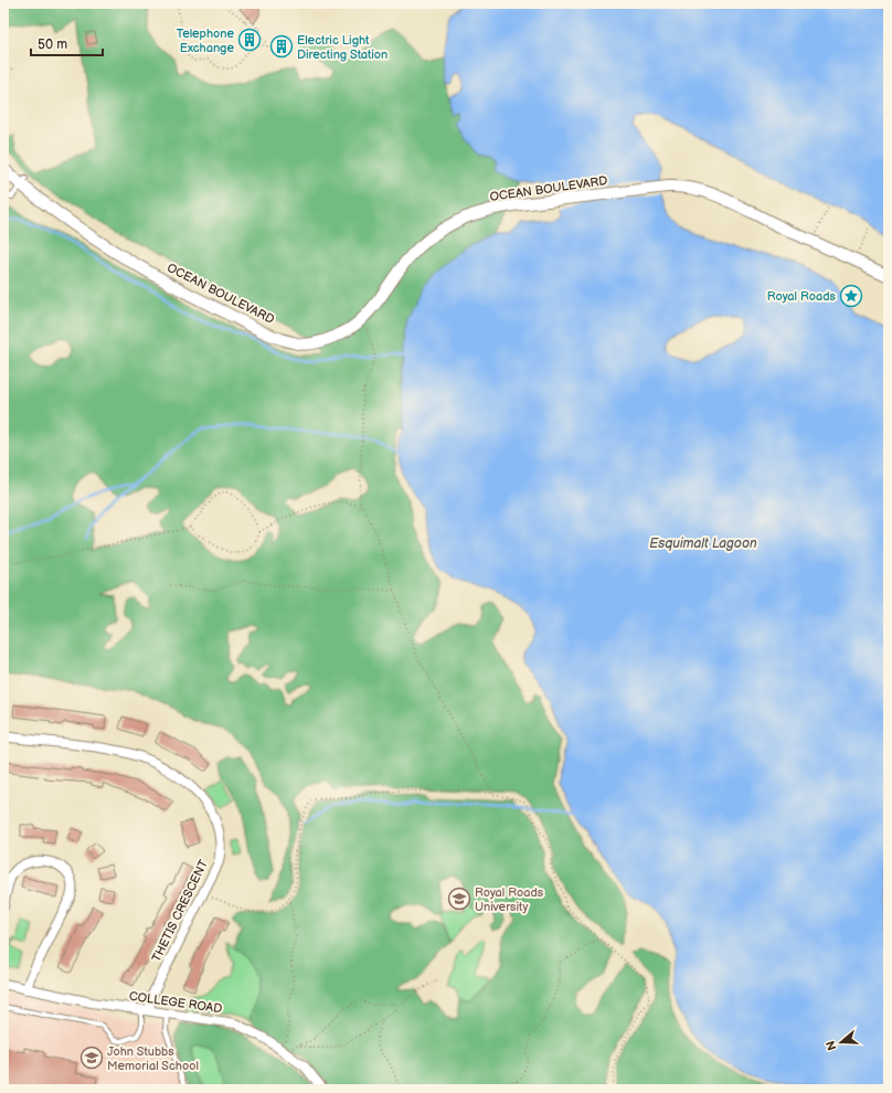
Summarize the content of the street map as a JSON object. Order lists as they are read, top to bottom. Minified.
{"streets":{"street":["OCEAN BOULEVARD","THETIS CRESCENT","COLLEGE ROAD"]},"crossings":[["THETIS CRESCENT","COLLEGE ROAD"]],"water":["Esquimalt Lagoon"],"places":{"building":["Telephone Exchange","Electric Light Directing Station"],"place":["Royal Roads"],"school or university":["Royal Roads University","John Stubbs Memorial School"]},"scale_bar":"50 m","north":"left"}
